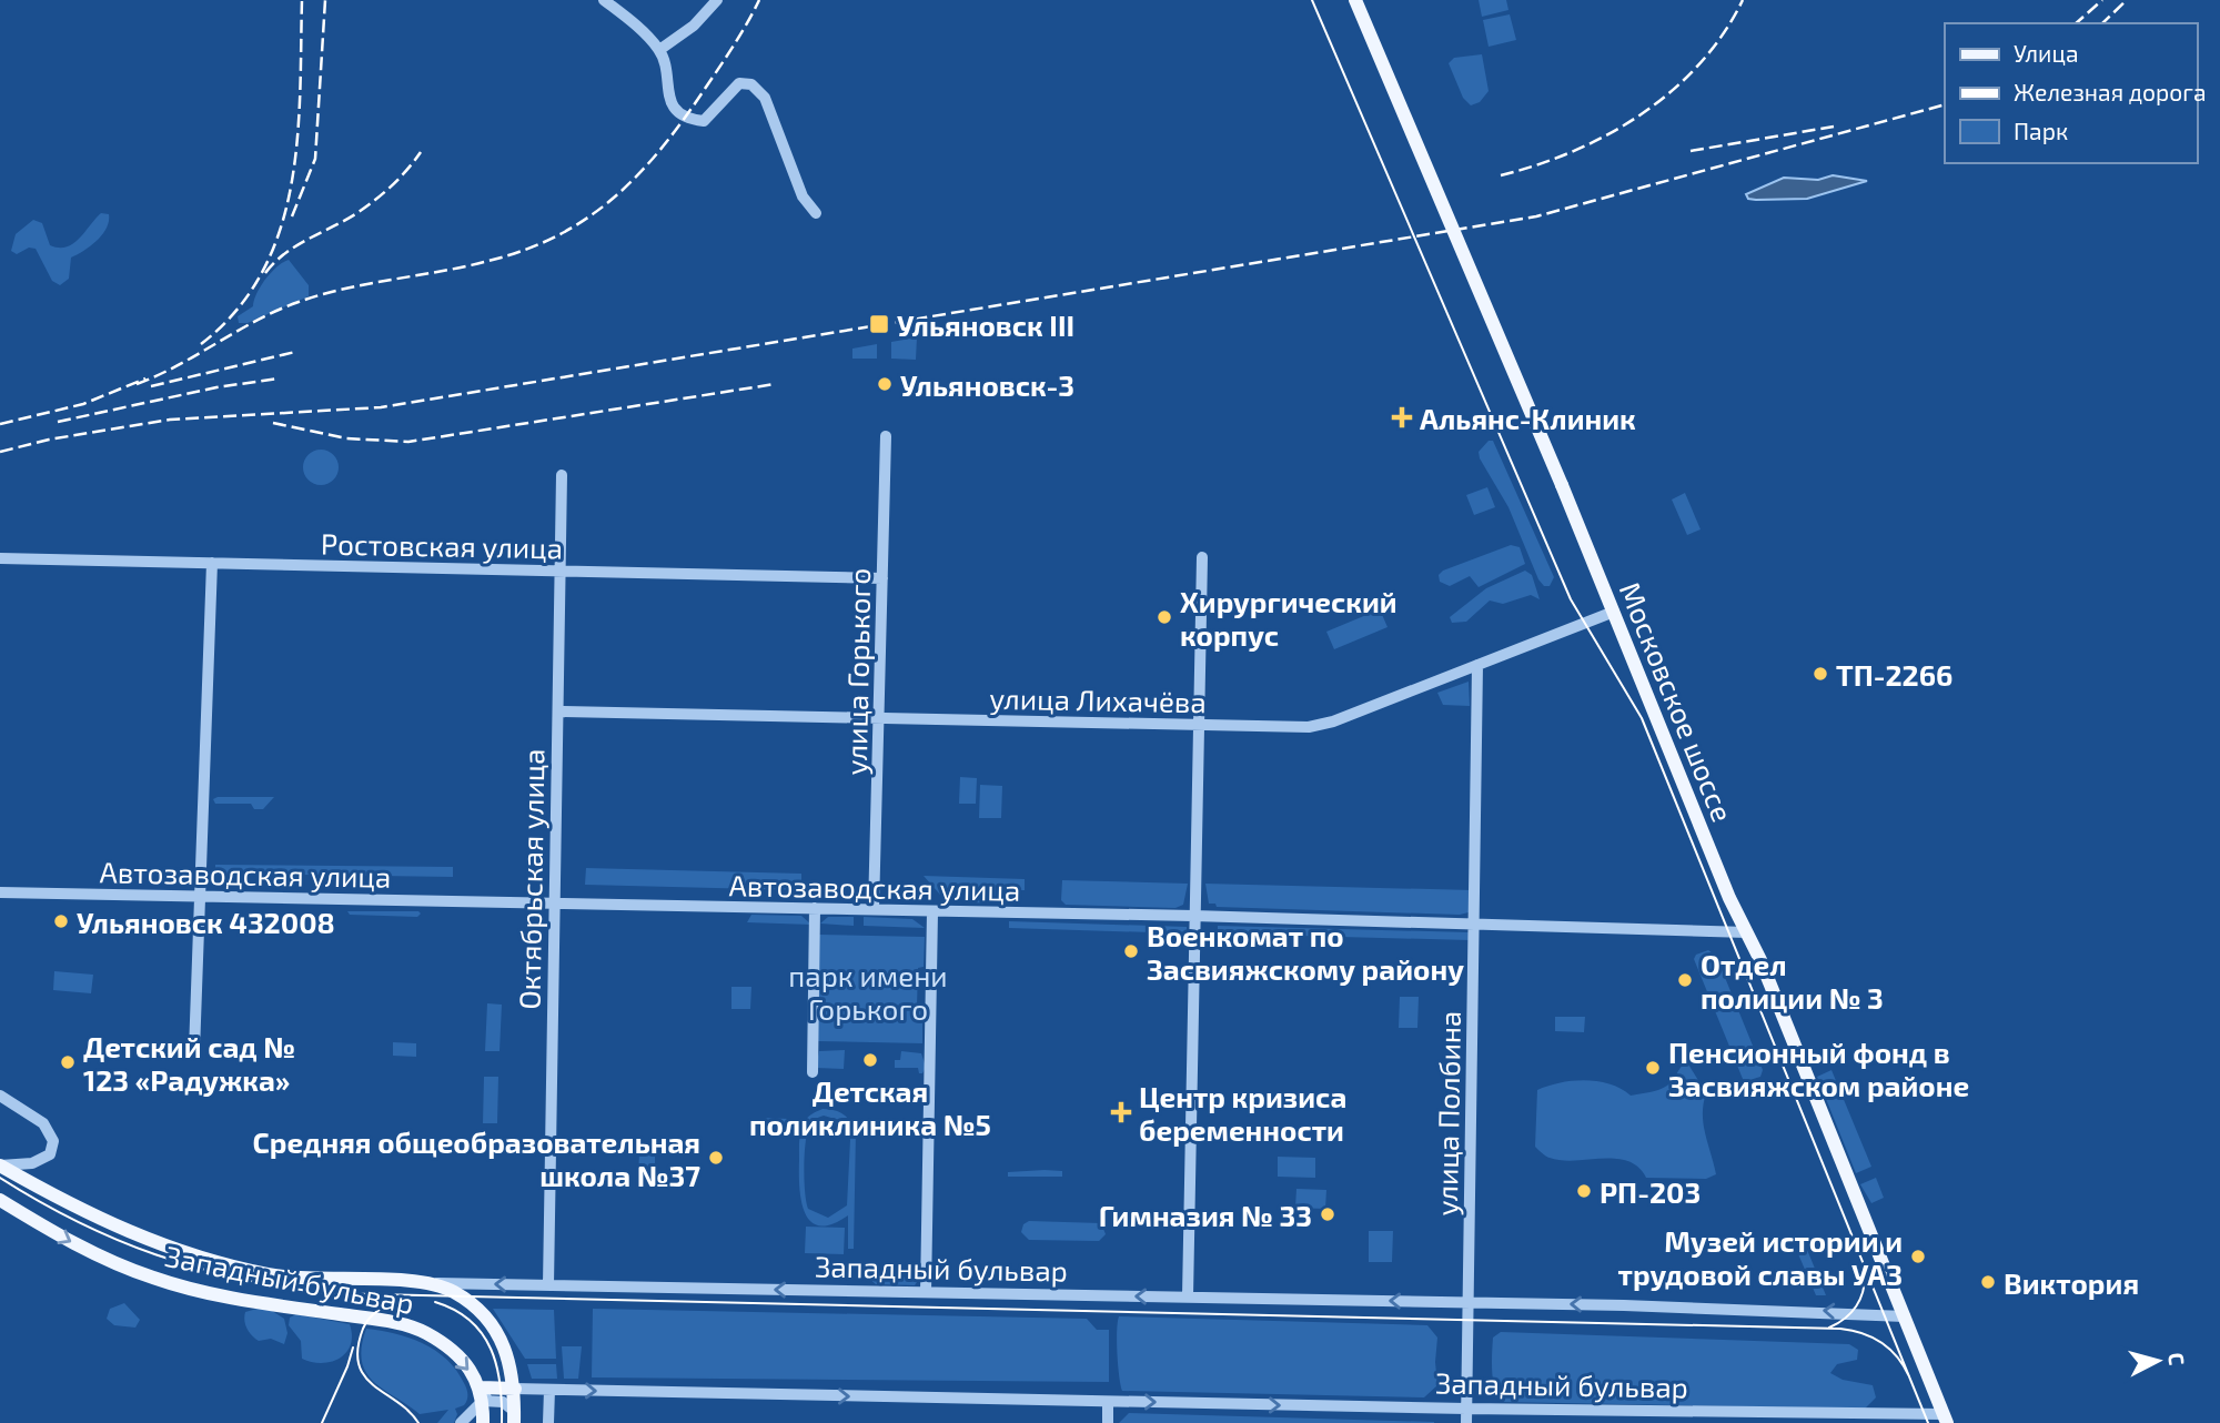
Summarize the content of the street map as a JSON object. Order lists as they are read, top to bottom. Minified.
{"streets":{"main road":["Московское шоссе","Западный бульвар"],"street":["Ростовская улица","улица Горького","улица Лихачёва","Автозаводская улица","Октябрьская улица","улица Полбина"]},"crossings":[["Ростовская улица","улица Горького"],["Ростовская улица","Октябрьская улица"],["улица Горького","улица Лихачёва"],["улица Горького","Автозаводская улица"],["улица Лихачёва","Московское шоссе"],["улица Лихачёва","Октябрьская улица"],["улица Лихачёва","улица Полбина"],["Московское шоссе","Автозаводская улица"],["Московское шоссе","Западный бульвар"],["Автозаводская улица","Октябрьская улица"],["Автозаводская улица","улица Полбина"],["Октябрьская улица","Западный бульвар"],["улица Полбина","Западный бульвар"]],"parks":["парк имени Горького"],"places":{"transit":["Ульяновск III"],"other":["Ульяновск-3","Хирургический корпус","ТП-2266","Ульяновск 432008","Военкомат по Засвияжскому району","Отдел полиции № 3","Детская поликлиника №5","Детский сад № 123 «Радужка»","Пенсионный фонд в Засвияжском районе","Средняя общеобразовательная школа №37","РП-203","Гимназия № 33","Музей истории и трудовой славы УАЗ","Виктория"],"health":["Альянс-Клиник","Центр кризиса беременности"]},"legend":["Улица","Железная дорога","Парк"],"north":"right"}
